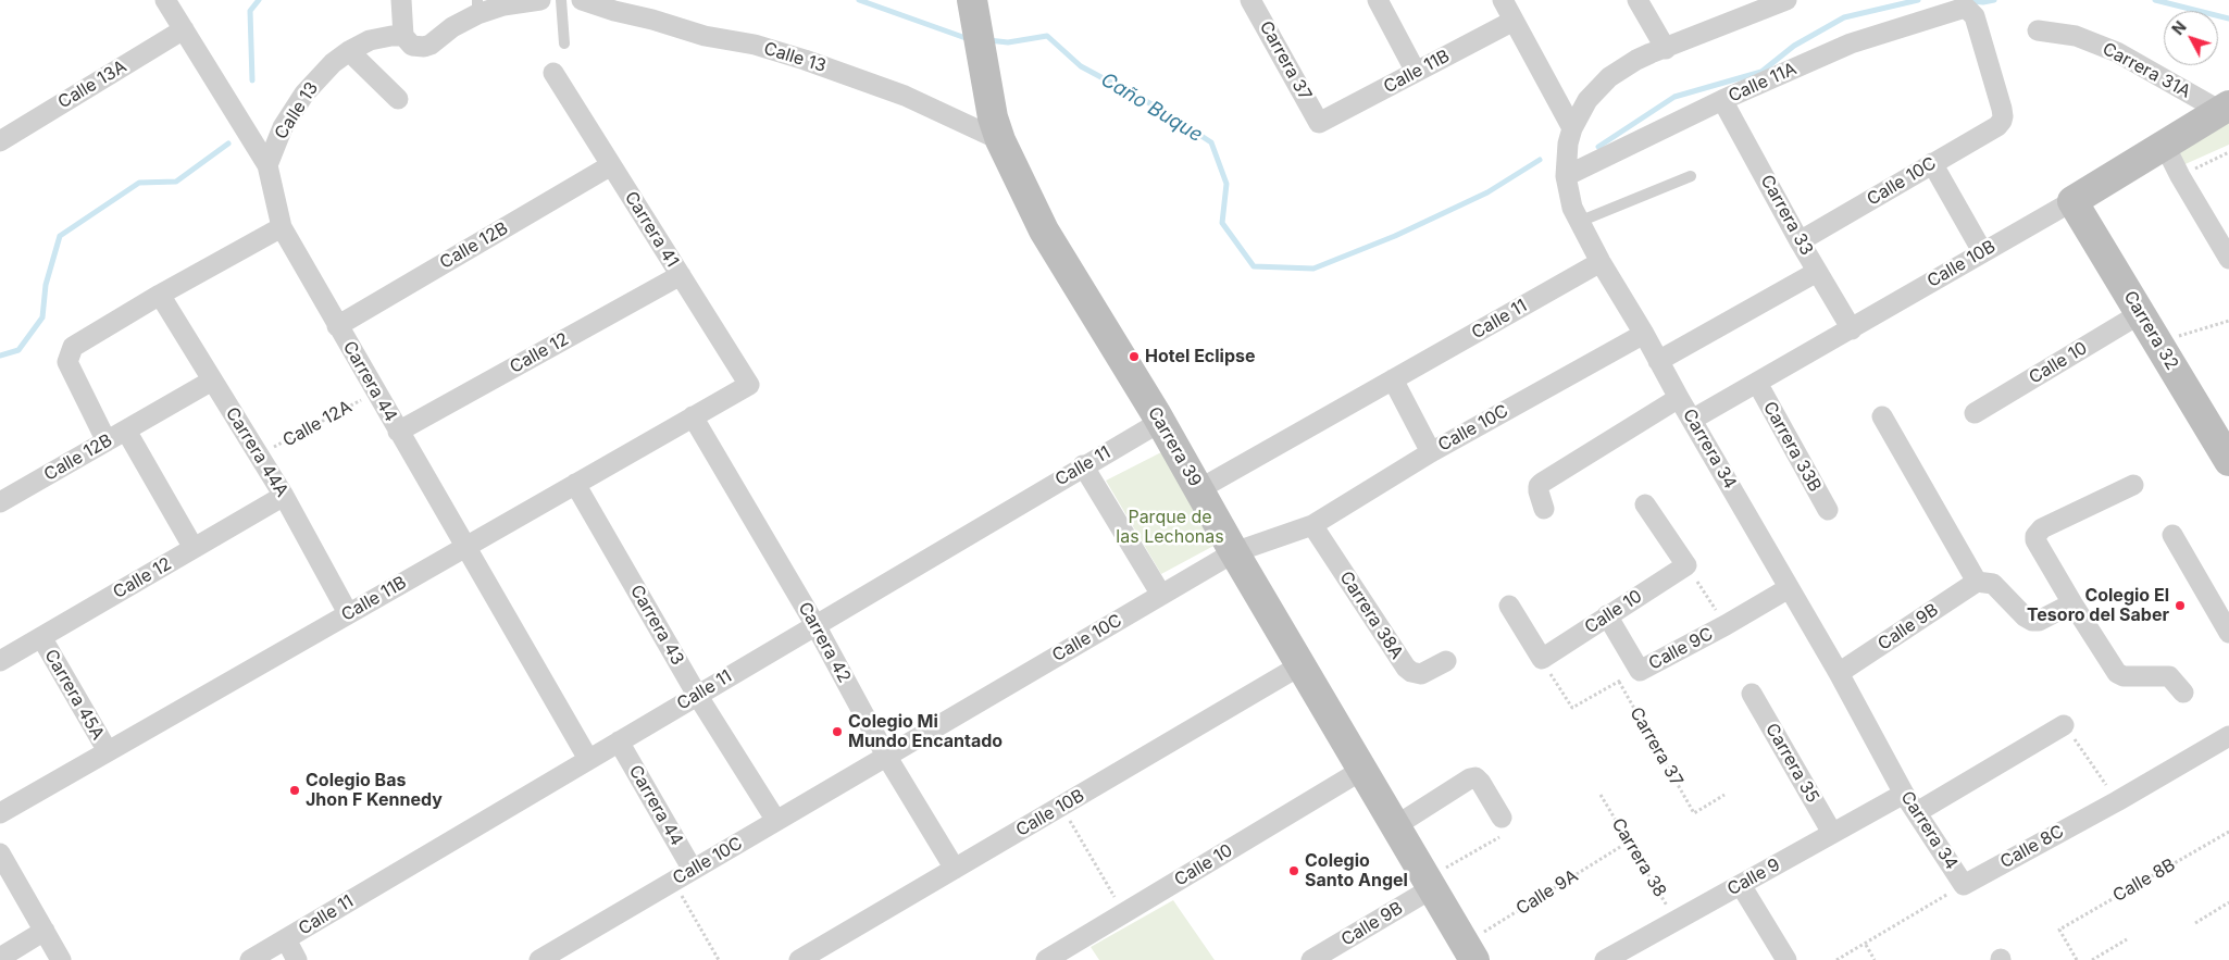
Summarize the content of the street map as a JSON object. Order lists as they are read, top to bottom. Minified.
{"streets":{"street":["Calle 13","Carrera 37","Carrera 31A","Calle 11B","Calle 11A","Calle 13A","Calle 10C","Carrera 33","Carrera 41","Calle 12B","Calle 10B","Calle 11","Carrera 32","Calle 12","Calle 10","Carrera 44","Carrera 39","Carrera 33B","Carrera 34","Carrera 44A","Carrera 38A","Carrera 43","Calle 9B","Carrera 42","Calle 9C","Carrera 45A","Carrera 35","Calle 8C","Calle 9"],"path":["Calle 12A","Carrera 38","Calle 8B","Calle 9A"]},"crossings":[["Calle 13","Carrera 44"],["Calle 13","Carrera 39"],["Carrera 37","Calle 11B"],["Carrera 37","Calle 9C"],["Carrera 31A","Calle 10B"],["Calle 11B","Carrera 41"],["Calle 11B","Carrera 44"],["Calle 11B","Carrera 44A"],["Calle 11B","Carrera 43"],["Calle 11B","Carrera 42"],["Calle 11B","Carrera 45A"],["Calle 11A","Calle 10C"],["Calle 11A","Carrera 33"],["Calle 11A","Carrera 34"],["Calle 13A","Carrera 44"],["Calle 10C","Carrera 33"],["Calle 10C","Carrera 44"],["Calle 10C","Carrera 39"],["Calle 10C","Carrera 34"],["Calle 10C","Carrera 38A"],["Calle 10C","Carrera 43"],["Calle 10C","Carrera 42"],["Carrera 33","Calle 10B"],["Carrera 41","Calle 12B"],["Carrera 41","Calle 12"],["Calle 12B","Carrera 44"],["Calle 12B","Carrera 44A"],["Calle 10B","Carrera 32"],["Calle 10B","Carrera 39"],["Calle 10B","Carrera 33B"],["Calle 10B","Carrera 34"],["Calle 10B","Carrera 42"],["Calle 11","Carrera 44"],["Calle 11","Carrera 39"],["Calle 11","Carrera 34"],["Calle 11","Carrera 43"],["Calle 11","Carrera 42"],["Carrera 32","Calle 10"],["Calle 12","Carrera 44"],["Calle 12","Carrera 44A"],["Calle 12","Carrera 45A"],["Calle 10","Carrera 39"],["Calle 10","Calle 9C"],["Carrera 44","Calle 12A"],["Calle 12A","Carrera 44A"],["Carrera 39","Calle 9B"],["Carrera 39","Calle 9A"],["Carrera 34","Calle 9B"],["Carrera 34","Calle 9C"],["Carrera 34","Calle 8C"],["Carrera 34","Calle 9"],["Carrera 35","Calle 9"],["Carrera 38","Calle 9"],["Carrera 38","Calle 9A"]],"water":["Caño Buque"],"parks":["Parque de las Lechonas"],"places":["Hotel Eclipse","Colegio El Tesoro del Saber","Colegio Mi Mundo Encantado","Colegio Bas Jhon F Kennedy","Colegio Santo Angel"],"north":"top left"}
